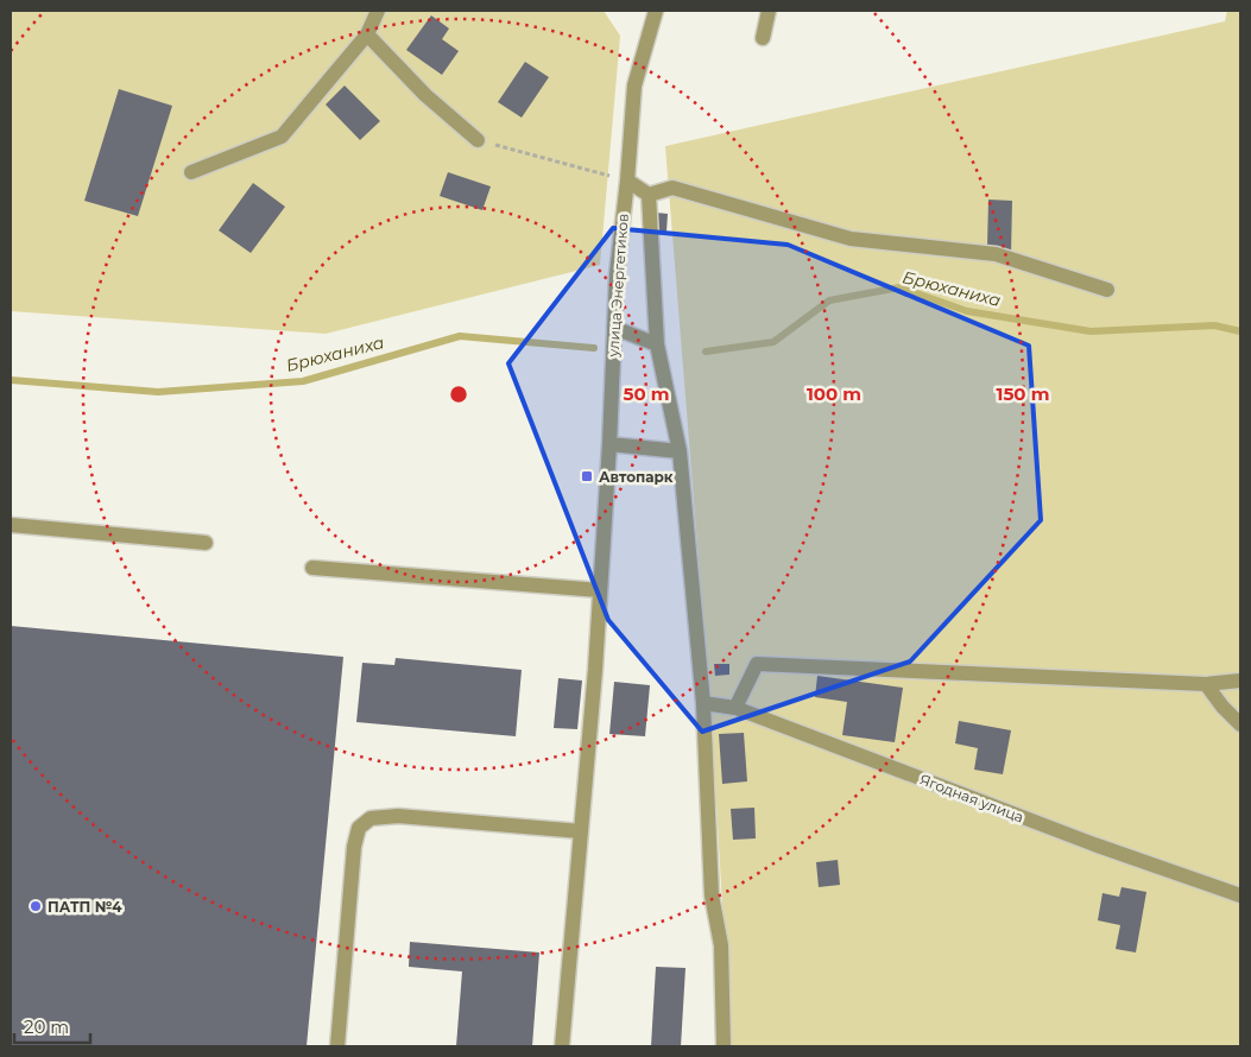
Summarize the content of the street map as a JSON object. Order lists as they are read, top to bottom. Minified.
{"streets":{"street":["улица Энергетиков","Ягодная улица"]},"water":["Брюханиха"],"places":{"transit":["Автопарк"],"other":["ПАТП №4"]},"scale_bar":"20 m","rings":["50 m","100 m","150 m"]}
